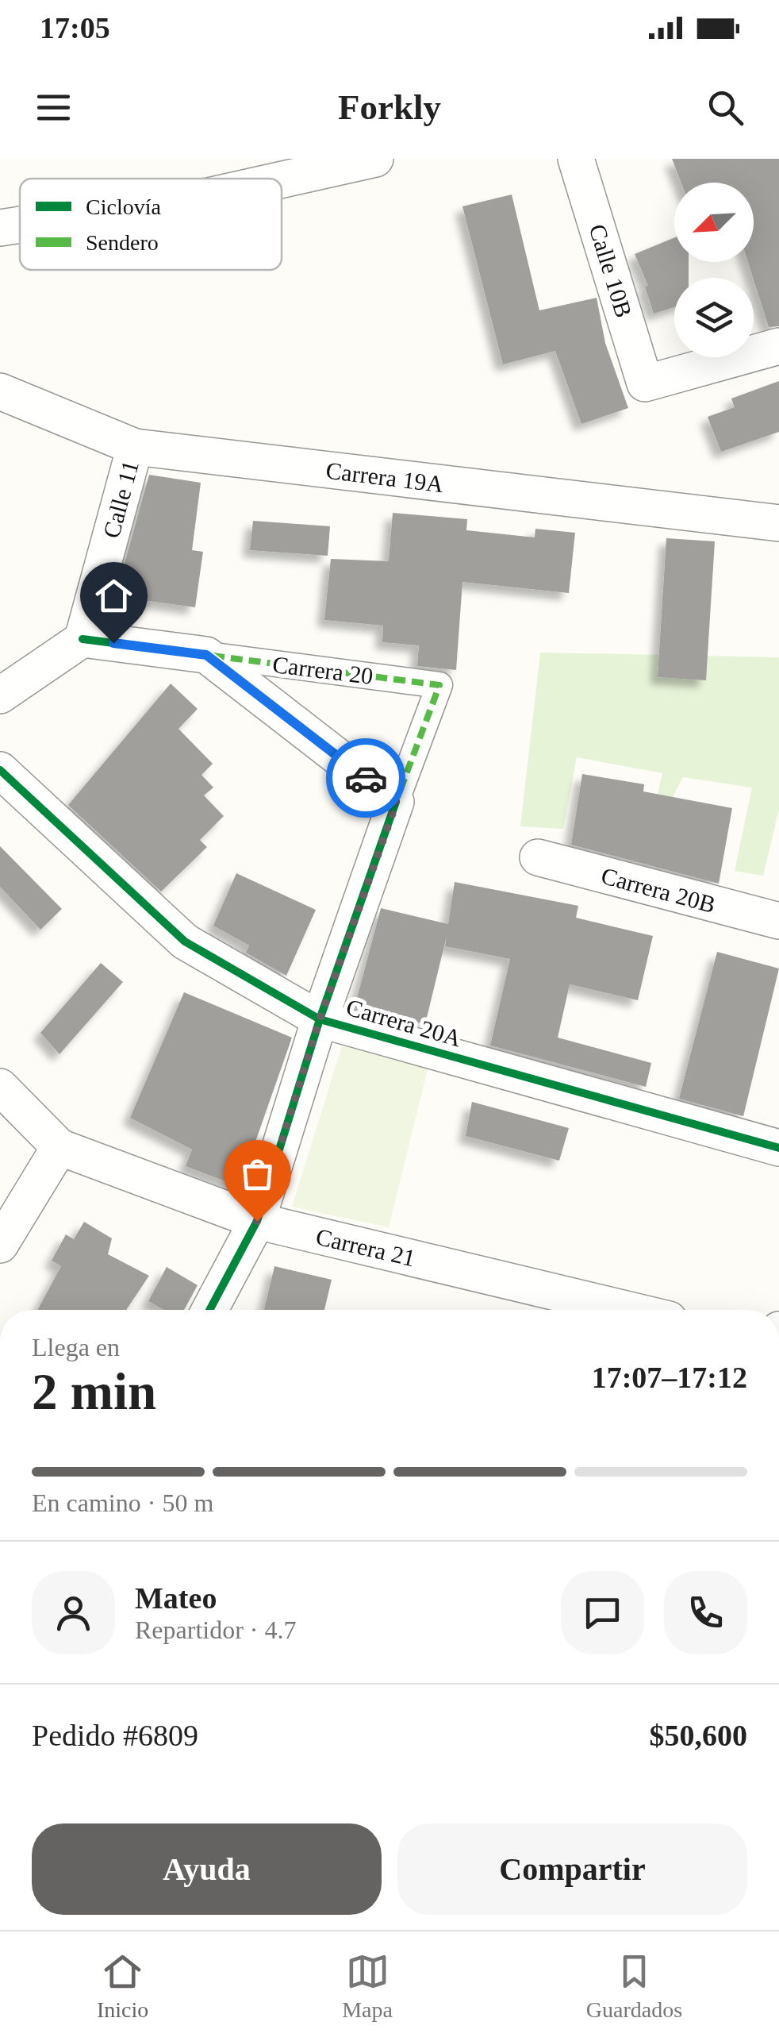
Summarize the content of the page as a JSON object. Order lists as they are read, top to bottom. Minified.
{"streets":{"street":["Calle 10B","Carrera 19A","Calle 11","Carrera 20","Carrera 20B","Carrera 20A","Carrera 21"]},"crossings":[["Carrera 19A","Calle 11"],["Calle 11","Carrera 20"]],"legend":["Ciclovía","Sendero"],"north":"bottom left","page":{"status":"17:05","header":"Forkly","heading":["2 min","Llega en","17:07–17:12"],"panel":["Mateo","Repartidor · 4.7","Pedido #6809","$50,600"],"bar":"En camino · 50 m","buttons":["Ayuda","Compartir"],"tabs":["Inicio","Mapa","Guardados"]}}
